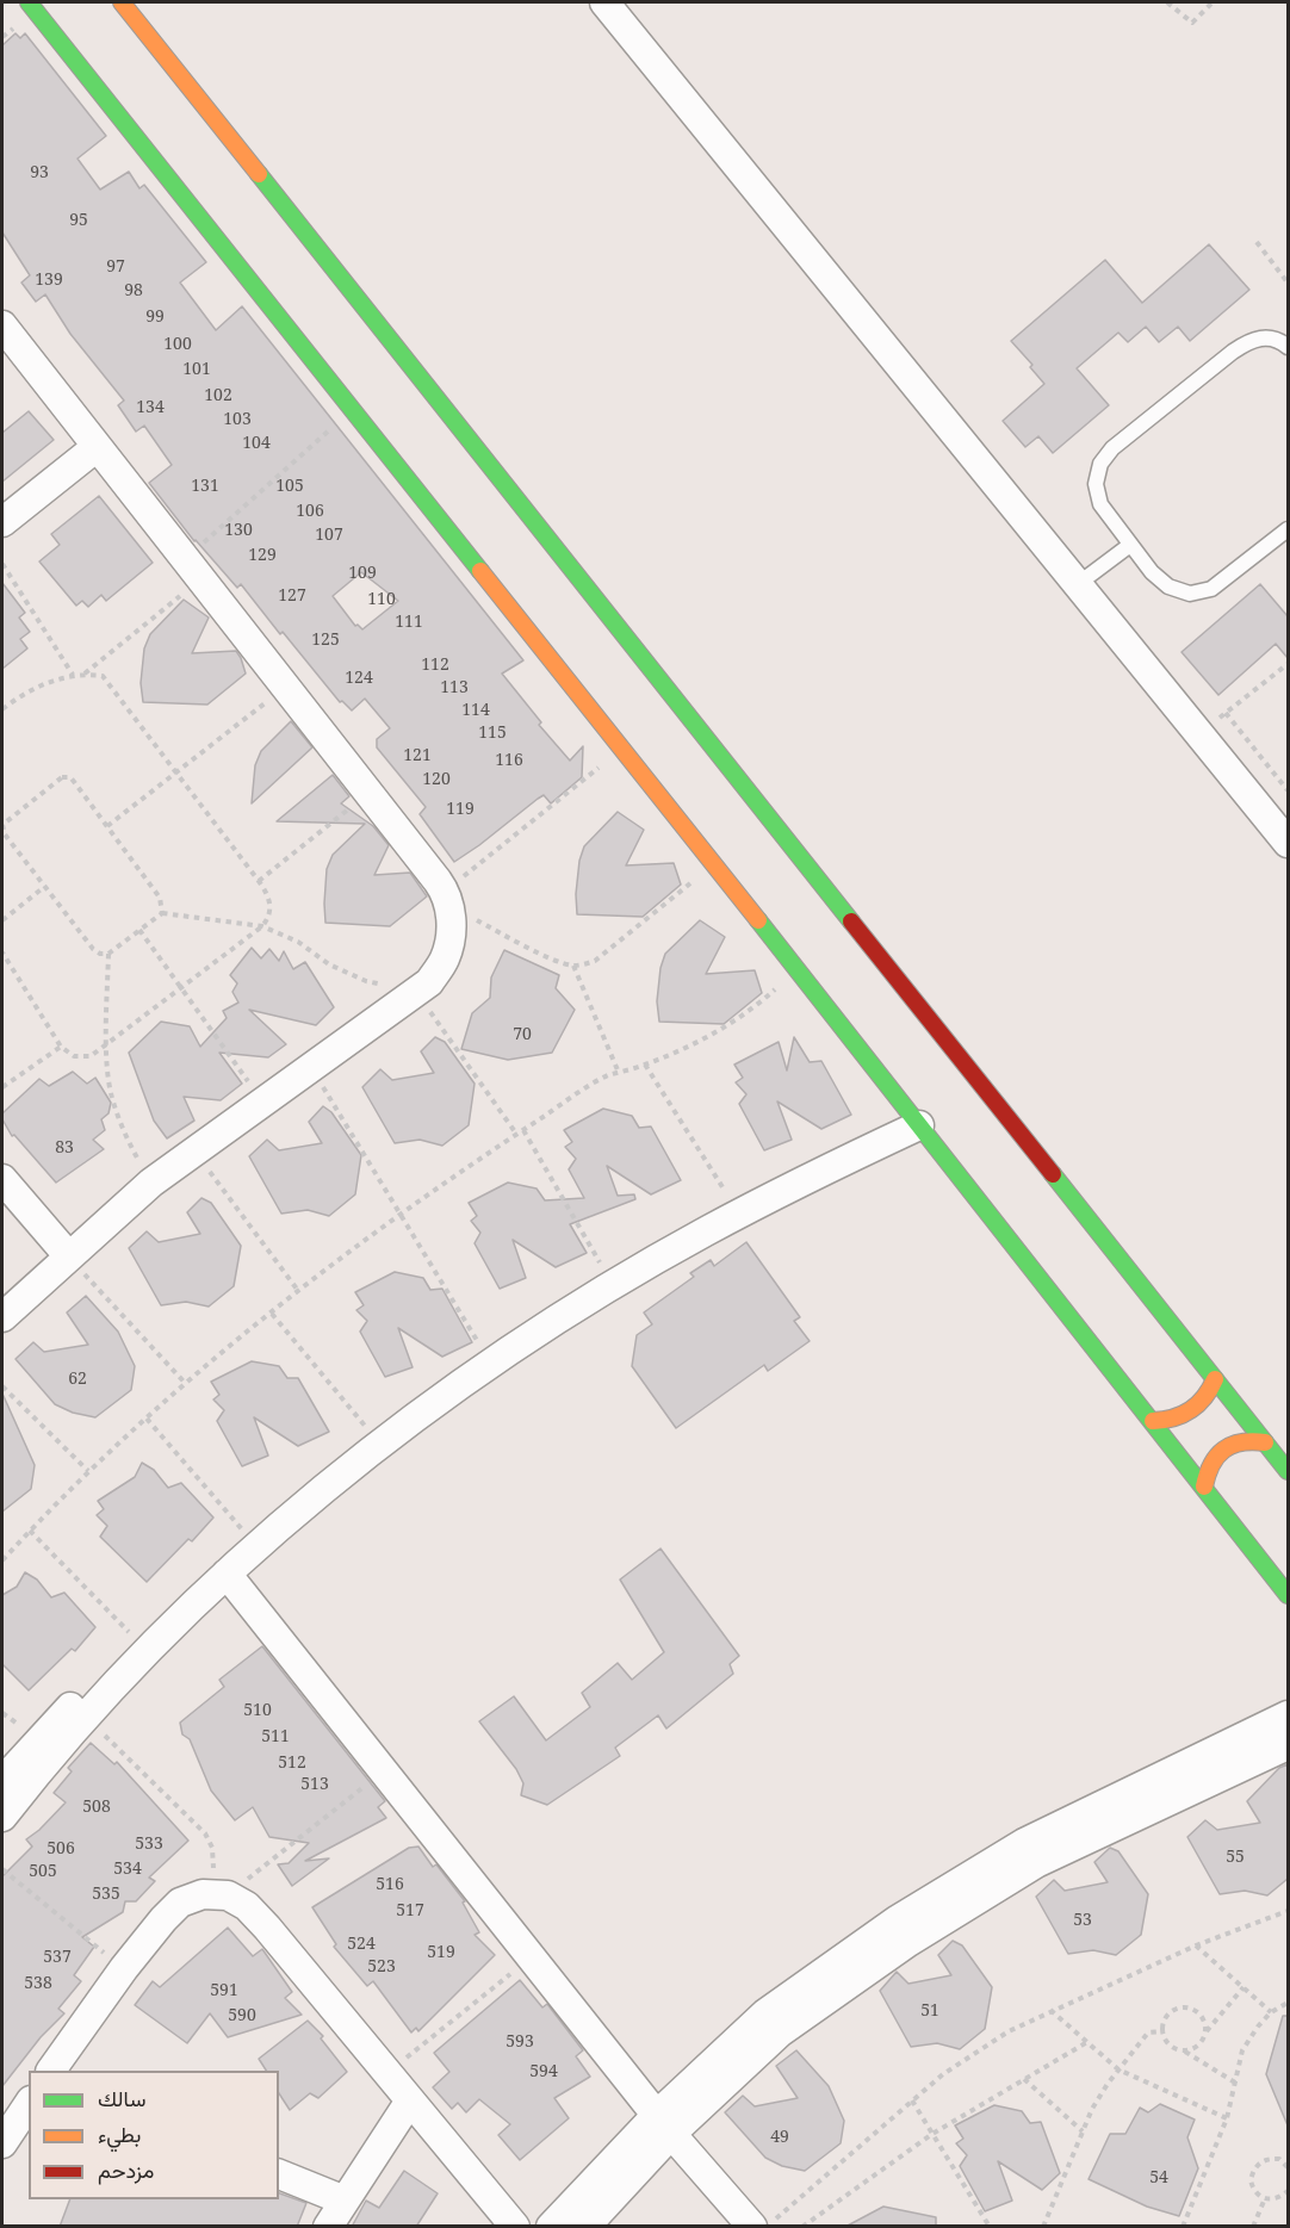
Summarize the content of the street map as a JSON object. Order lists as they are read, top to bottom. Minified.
{"house_numbers":["93","95","97","139","98","99","100","101","102","134","103","104","131","105","106","130","107","129","109","127","110","111","125","112","124","113","114","115","121","116","120","119","70","83","62","510","511","512","513","508","533","506","55","534","505","516","535","517","53","524","519","537","523","538","591","51","590","593","594","49","54"],"legend":["سالك","بطيء","مزدحم"]}
